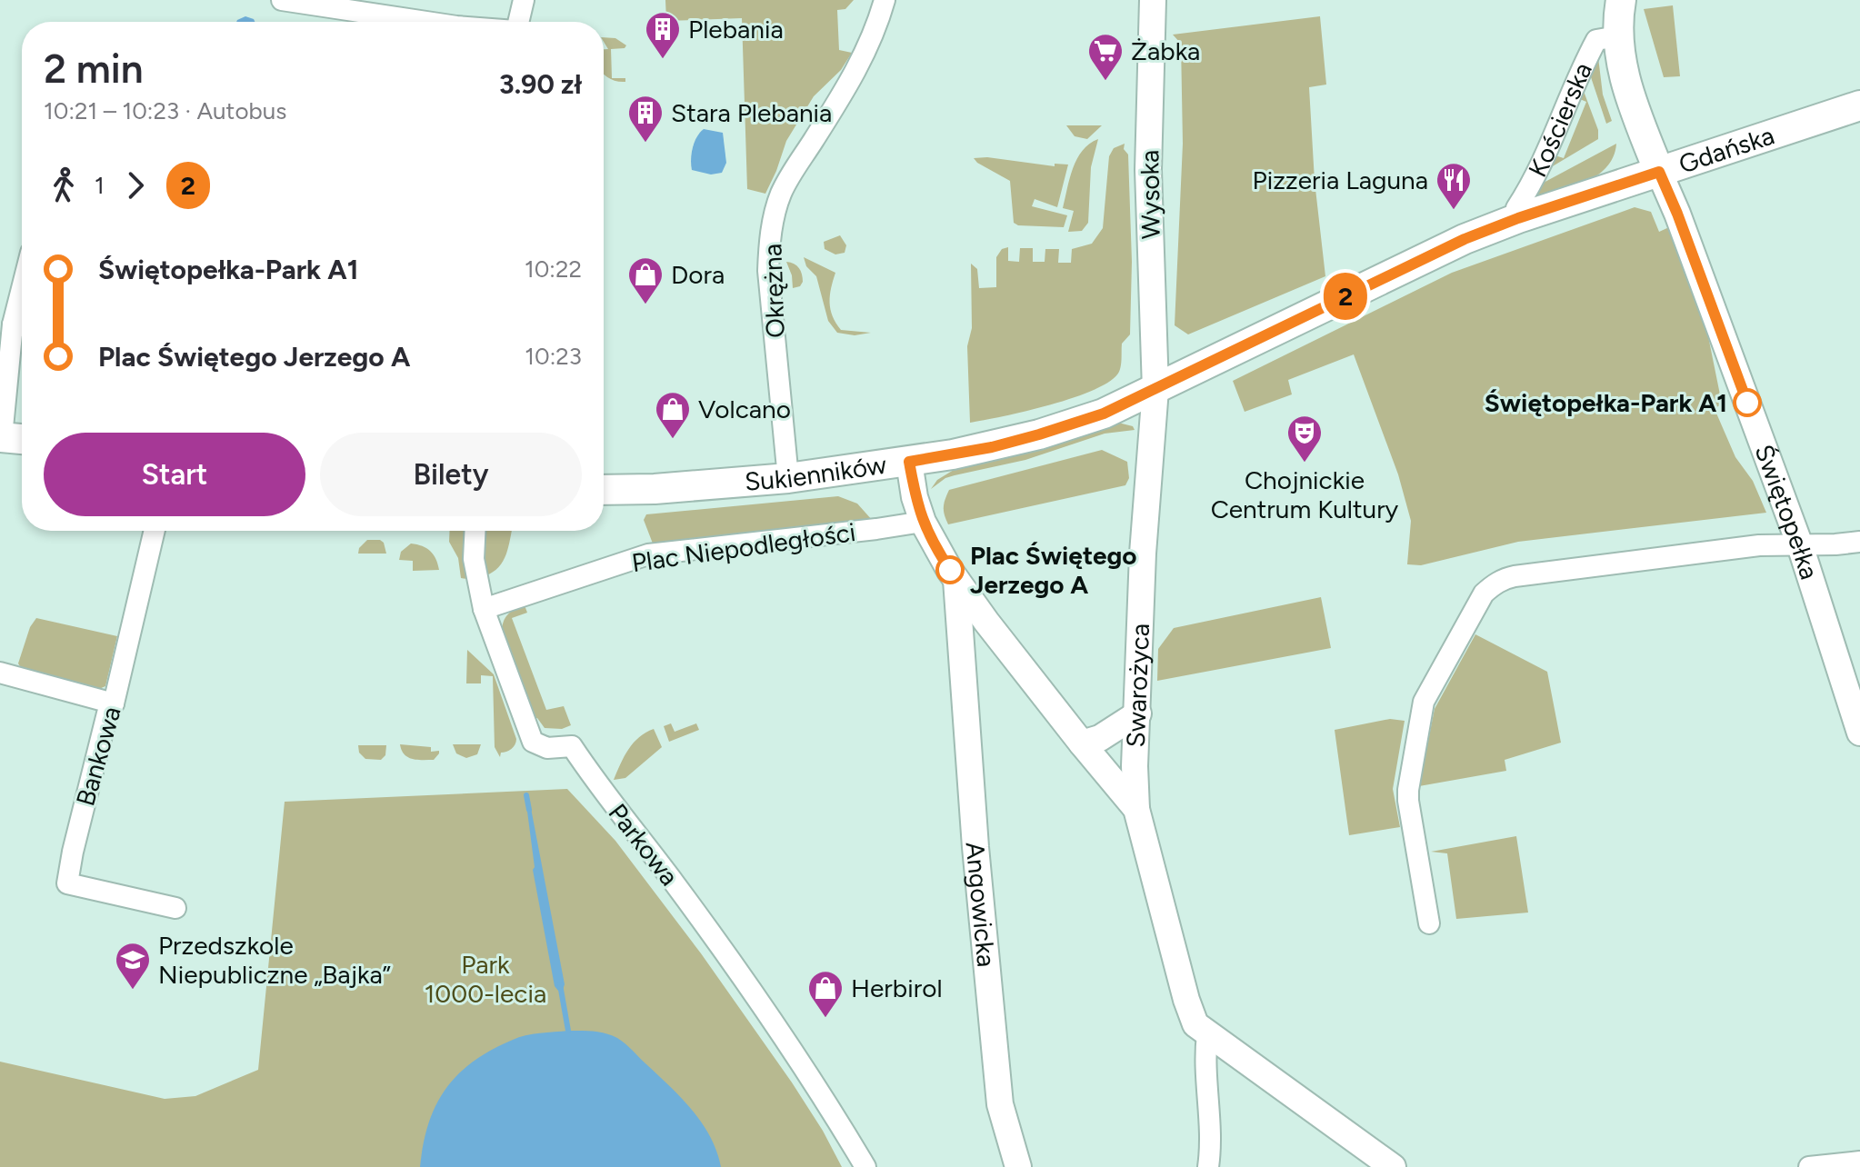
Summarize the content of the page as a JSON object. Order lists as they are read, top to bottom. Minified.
{"streets":{"main road":["Kościerska","Gdańska","Sukienników"],"street":["Wysoka","Okrężna","Świętopełka","Plac Niepodległości","Swarożyca","Bankowa","Parkowa","Angowicka"]},"crossings":[["Kościerska","Gdańska"],["Kościerska","Świętopełka"],["Gdańska","Wysoka"],["Gdańska","Sukienników"],["Gdańska","Świętopełka"],["Gdańska","Swarożyca"],["Wysoka","Sukienników"],["Wysoka","Swarożyca"],["Okrężna","Sukienników"],["Sukienników","Swarożyca"],["Plac Niepodległości","Parkowa"]],"parks":["Park 1000-lecia"],"places":{"building":["Plebania","Stara Plebania"],"supermarket":["Żabka"],"restaurant":["Pizzeria Laguna"],"shop":["Dora","Volcano","Herbirol"],"other":["Świętopełka-Park A1","Plac Świętego Jerzego A"],"theatre":["Chojnickie Centrum Kultury"],"school or university":["Przedszkole Niepubliczne „Bajka”"]},"lines":["bus line 2"],"page":{"on_map":"2","heading":["2 min","10:21 – 10:23 · Autobus","3.90 zł"],"legs":["1","2"],"list":[{"name":"Świętopełka-Park A1","value":"10:22"},{"name":"Plac Świętego Jerzego A","value":"10:23"}],"buttons":["Start","Bilety"]}}
